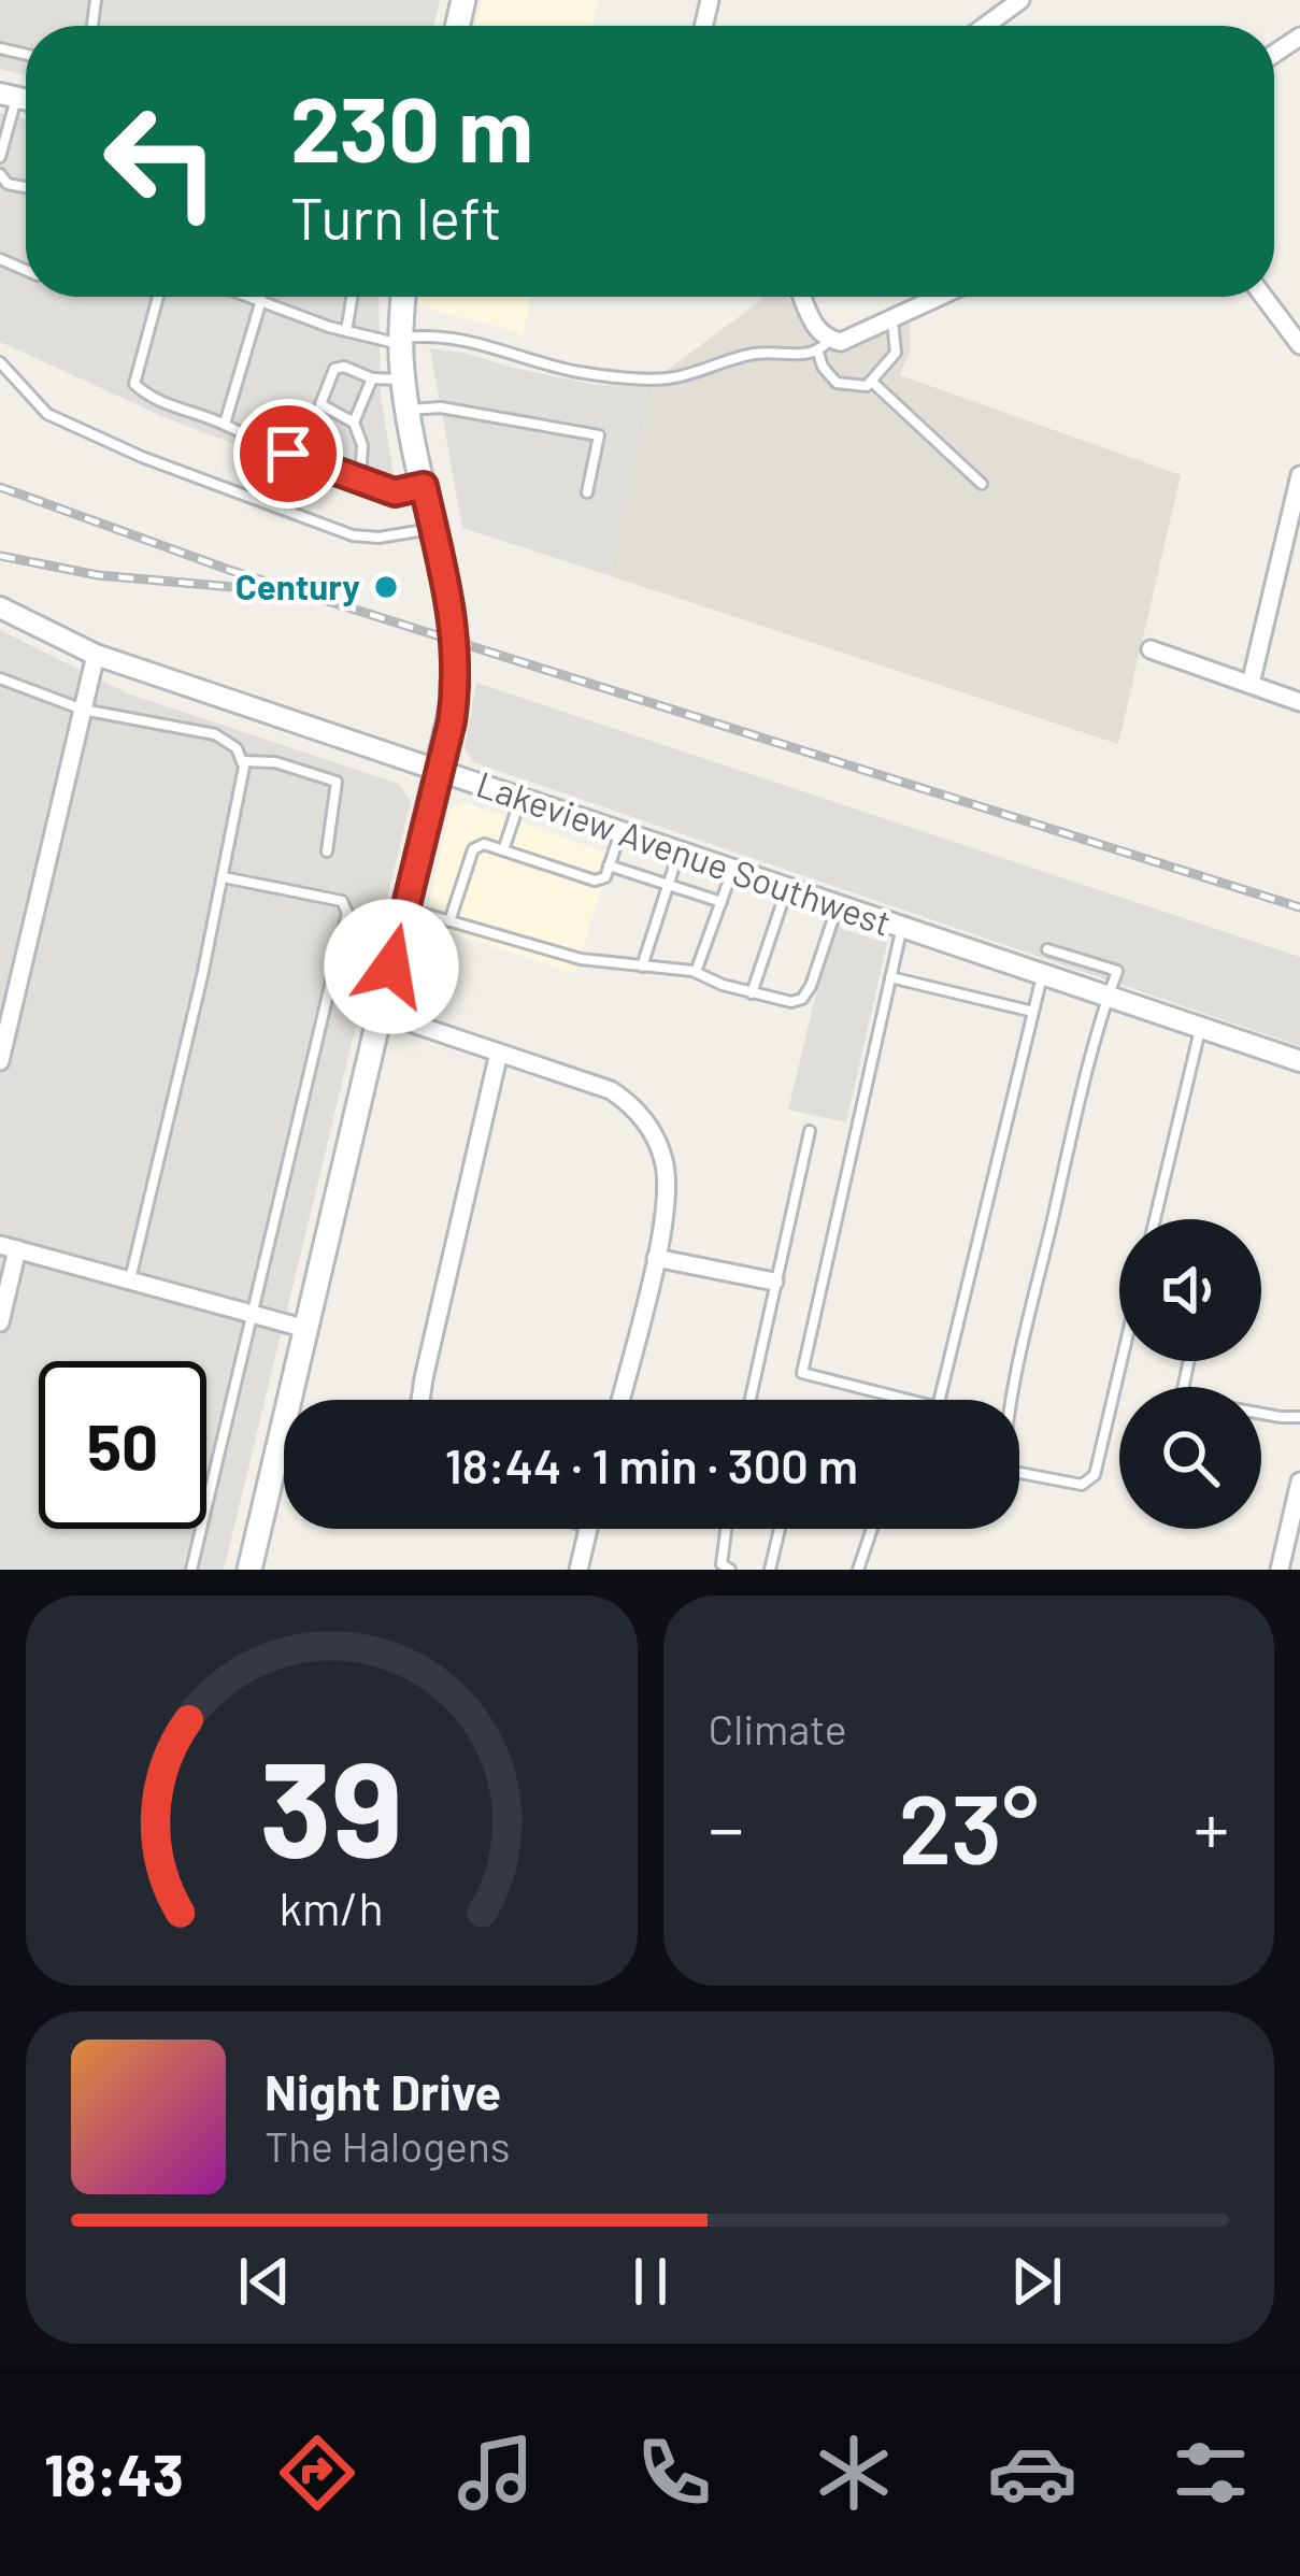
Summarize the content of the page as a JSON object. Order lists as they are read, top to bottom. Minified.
{"streets":{"street":["Lakeview Avenue Southwest"]},"places":["Century"],"page":{"turn":["230 m","Turn left"],"limit":"50","trip":"18:44 · 1 min · 300 m","tile":"Climate","heat":["−","23°","+"],"song":["Night Drive","The Halogens"],"tabs":"18:43","gauge":["39","km/h"]}}
